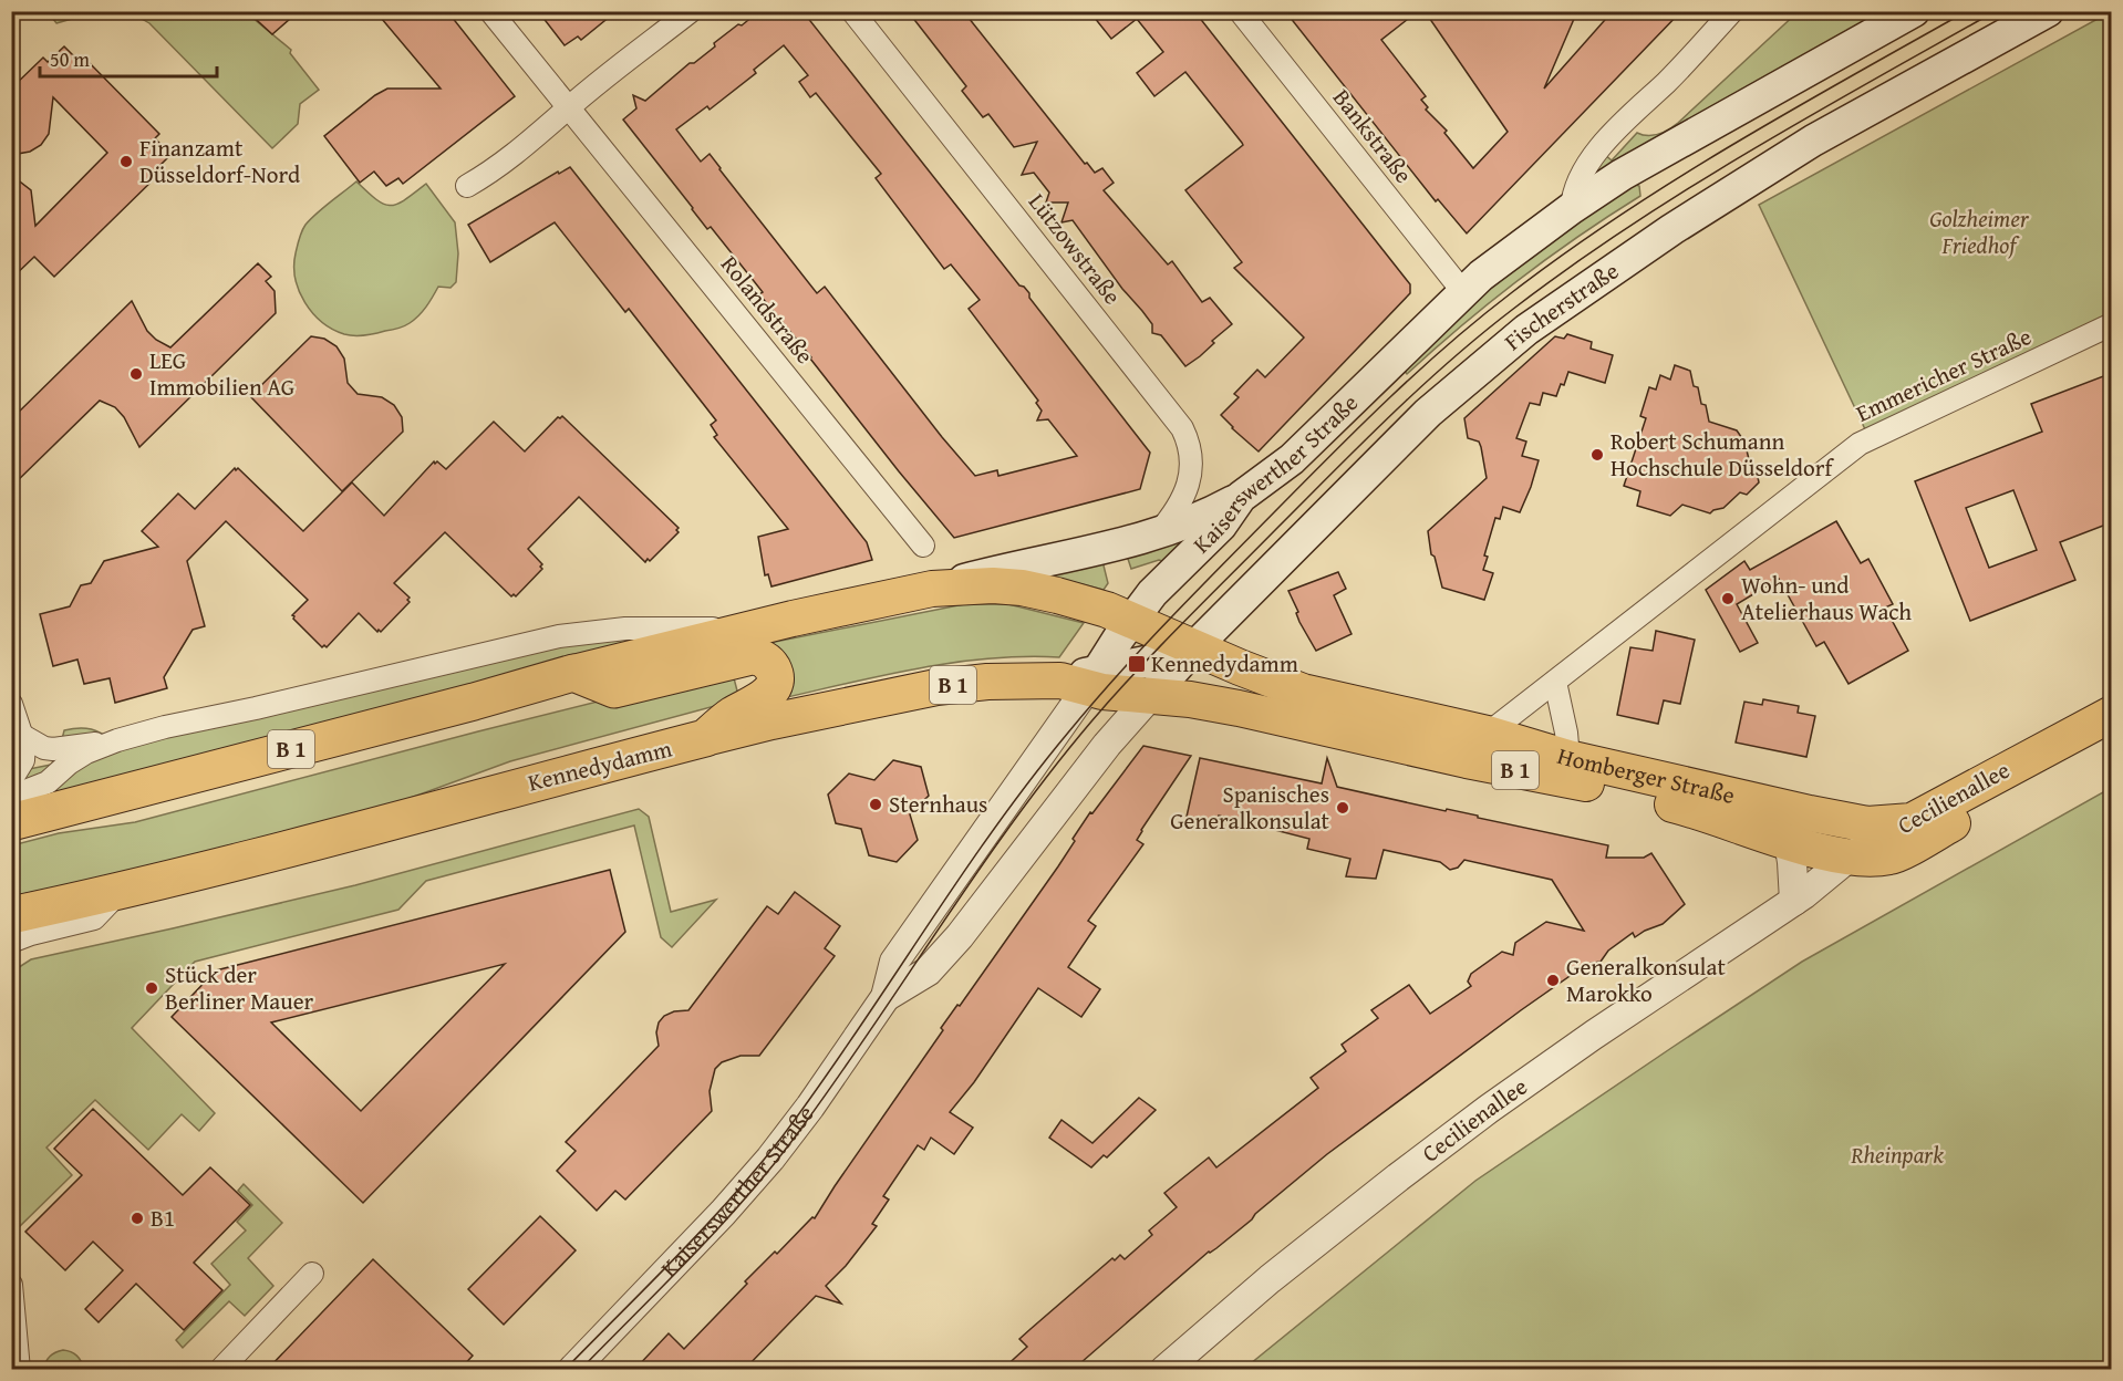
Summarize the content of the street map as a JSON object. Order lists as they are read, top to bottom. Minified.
{"streets":{"highway":["B 1","Kennedydamm"],"main road":["Fischerstraße","Kaiserswerther Straße","Homberger Straße","Cecilienallee"],"street":["Bankstraße","Lützowstraße","Rolandstraße","Emmericher Straße"]},"crossings":[["Bankstraße","Kaiserswerther Straße"],["Lützowstraße","B 1"],["Fischerstraße","Kaiserswerther Straße"],["Fischerstraße","B 1"],["Fischerstraße","Homberger Straße"],["Emmericher Straße","Homberger Straße"],["Kaiserswerther Straße","B 1"],["Kaiserswerther Straße","Kennedydamm"],["Kaiserswerther Straße","Homberger Straße"],["B 1","Kennedydamm"],["B 1","Homberger Straße"],["B 1","Cecilienallee"],["Homberger Straße","Cecilienallee"]],"parks":["Golzheimer Friedhof","Rheinpark"],"places":{"other":["Finanzamt Düsseldorf-Nord","LEG Immobilien AG","Robert Schumann Hochschule Düsseldorf","Wohn- und Atelierhaus Wach","Sternhaus","Spanisches Generalkonsulat","Generalkonsulat Marokko","Stück der Berliner Mauer","B1"],"transit":["Kennedydamm"]},"scale_bar":"50 m"}
